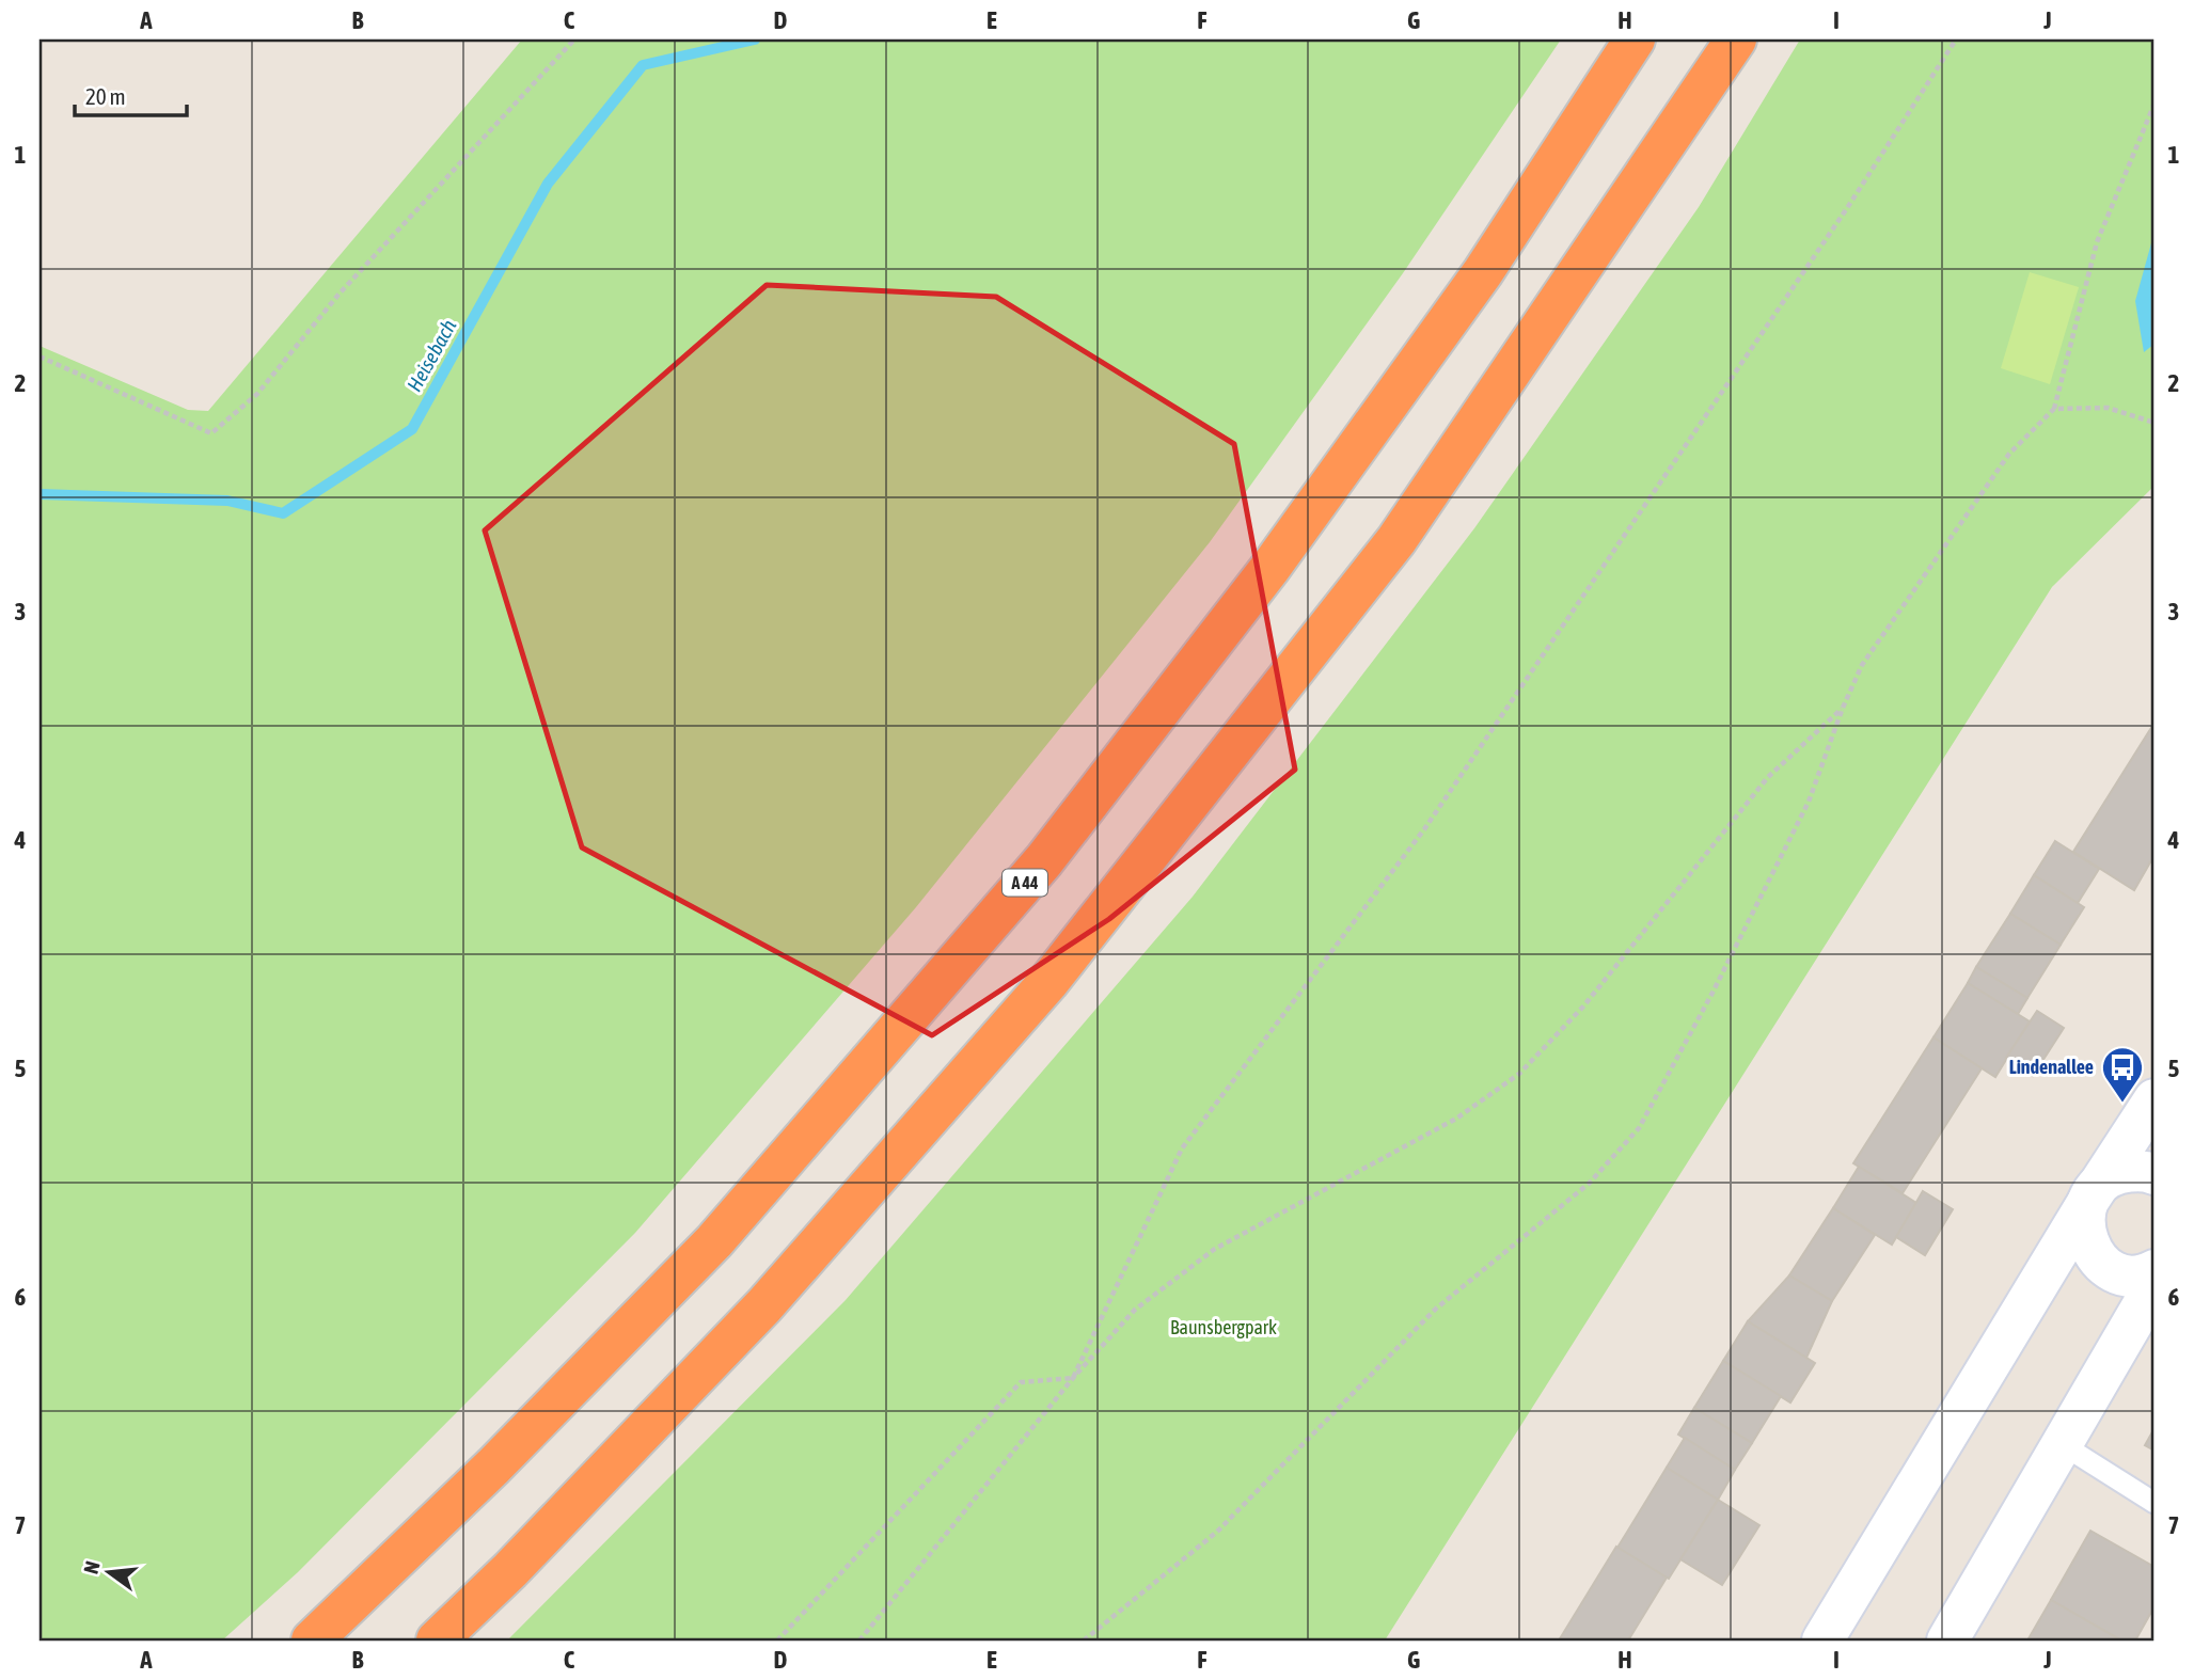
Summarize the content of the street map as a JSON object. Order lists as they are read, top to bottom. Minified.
{"streets":{"highway":["A 44"]},"water":["Heisebach"],"parks":["Baunsbergpark"],"places":{"bus stop":["Lindenallee"]},"scale_bar":"20 m","north":"left","grid":{"columns":["A","B","C","D","E","F","G","H","I","J"],"rows":["1","2","3","4","5","6","7"]}}
